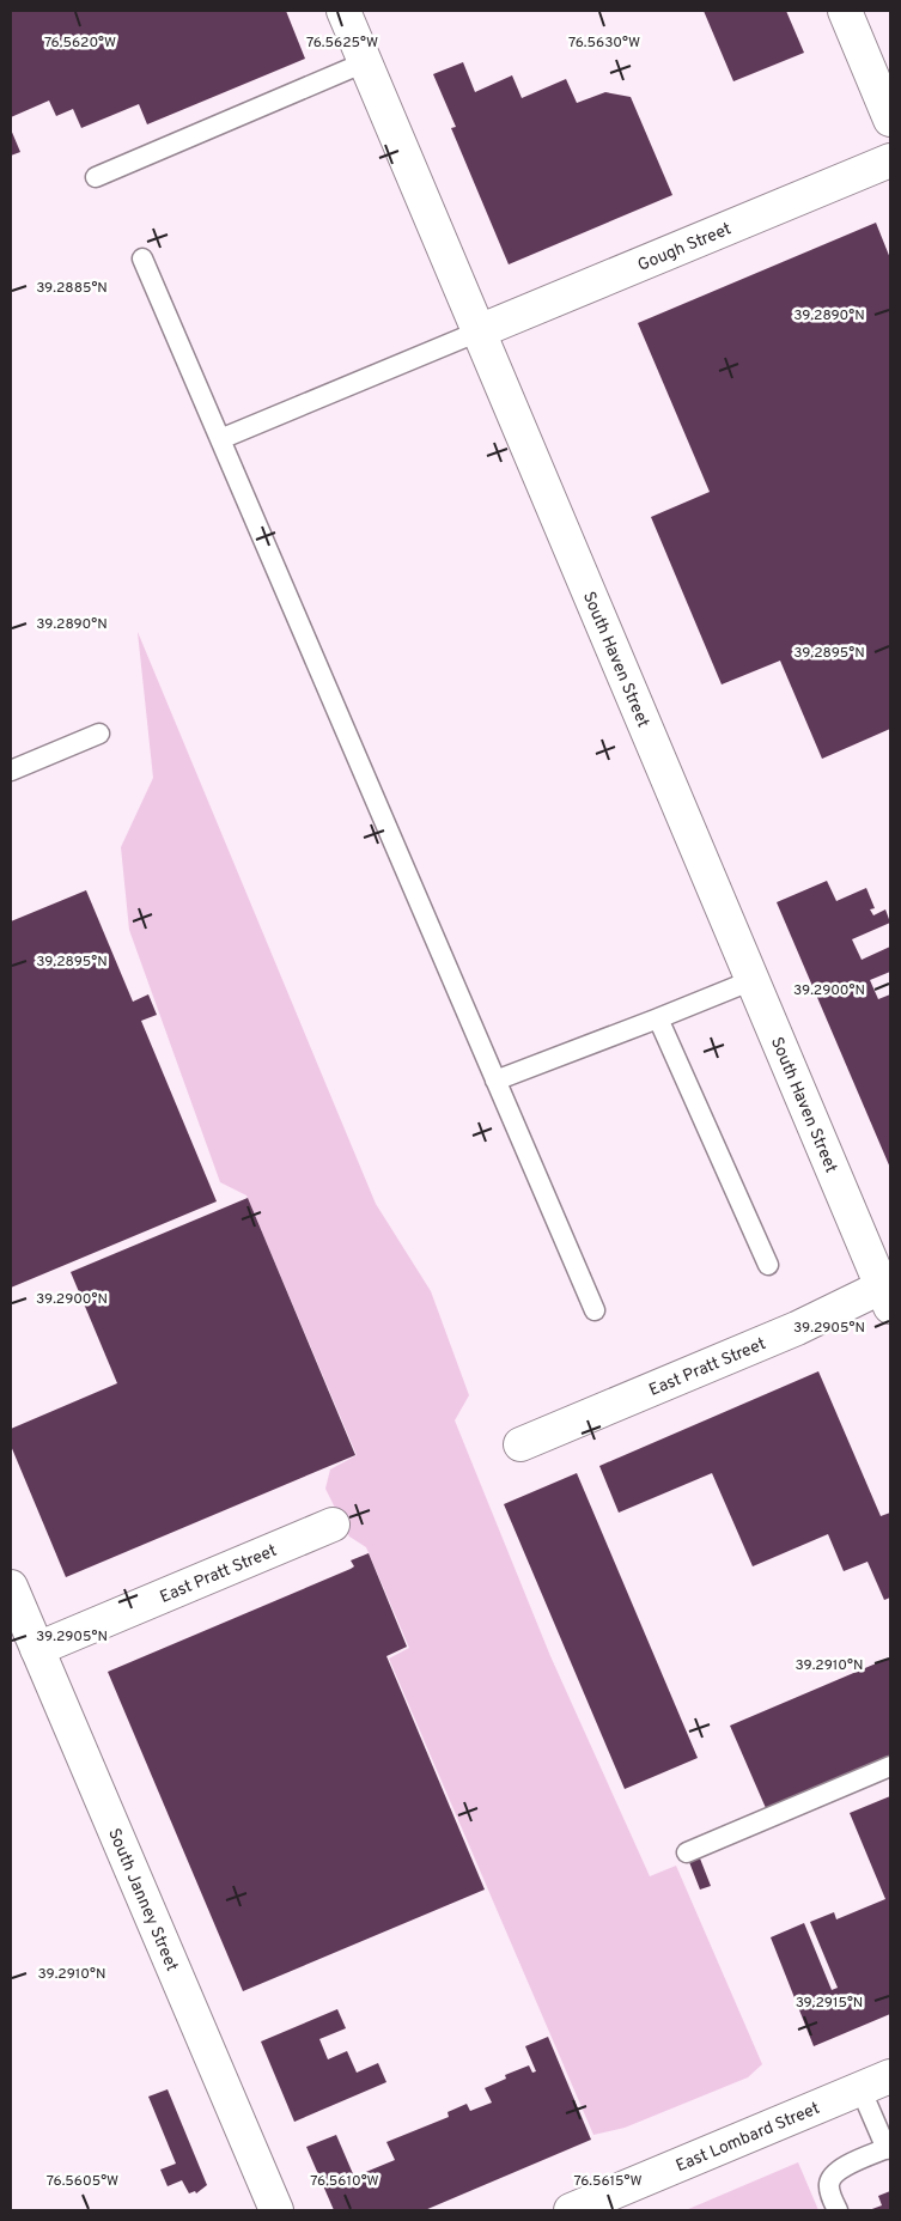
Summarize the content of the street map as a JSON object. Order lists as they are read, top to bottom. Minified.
{"streets":{"street":["Gough Street","South Haven Street","East Pratt Street","South Janney Street","East Lombard Street"]},"crossings":[["Gough Street","South Haven Street"],["South Haven Street","East Pratt Street"],["East Pratt Street","South Janney Street"]],"coordinates":["76.5620°W","76.5625°W","76.5630°W","39.2885°N","39.2890°N","39.2895°N","39.2900°N","39.2905°N","39.2910°N","39.2915°N","76.5605°W","76.5610°W","76.5615°W"]}
